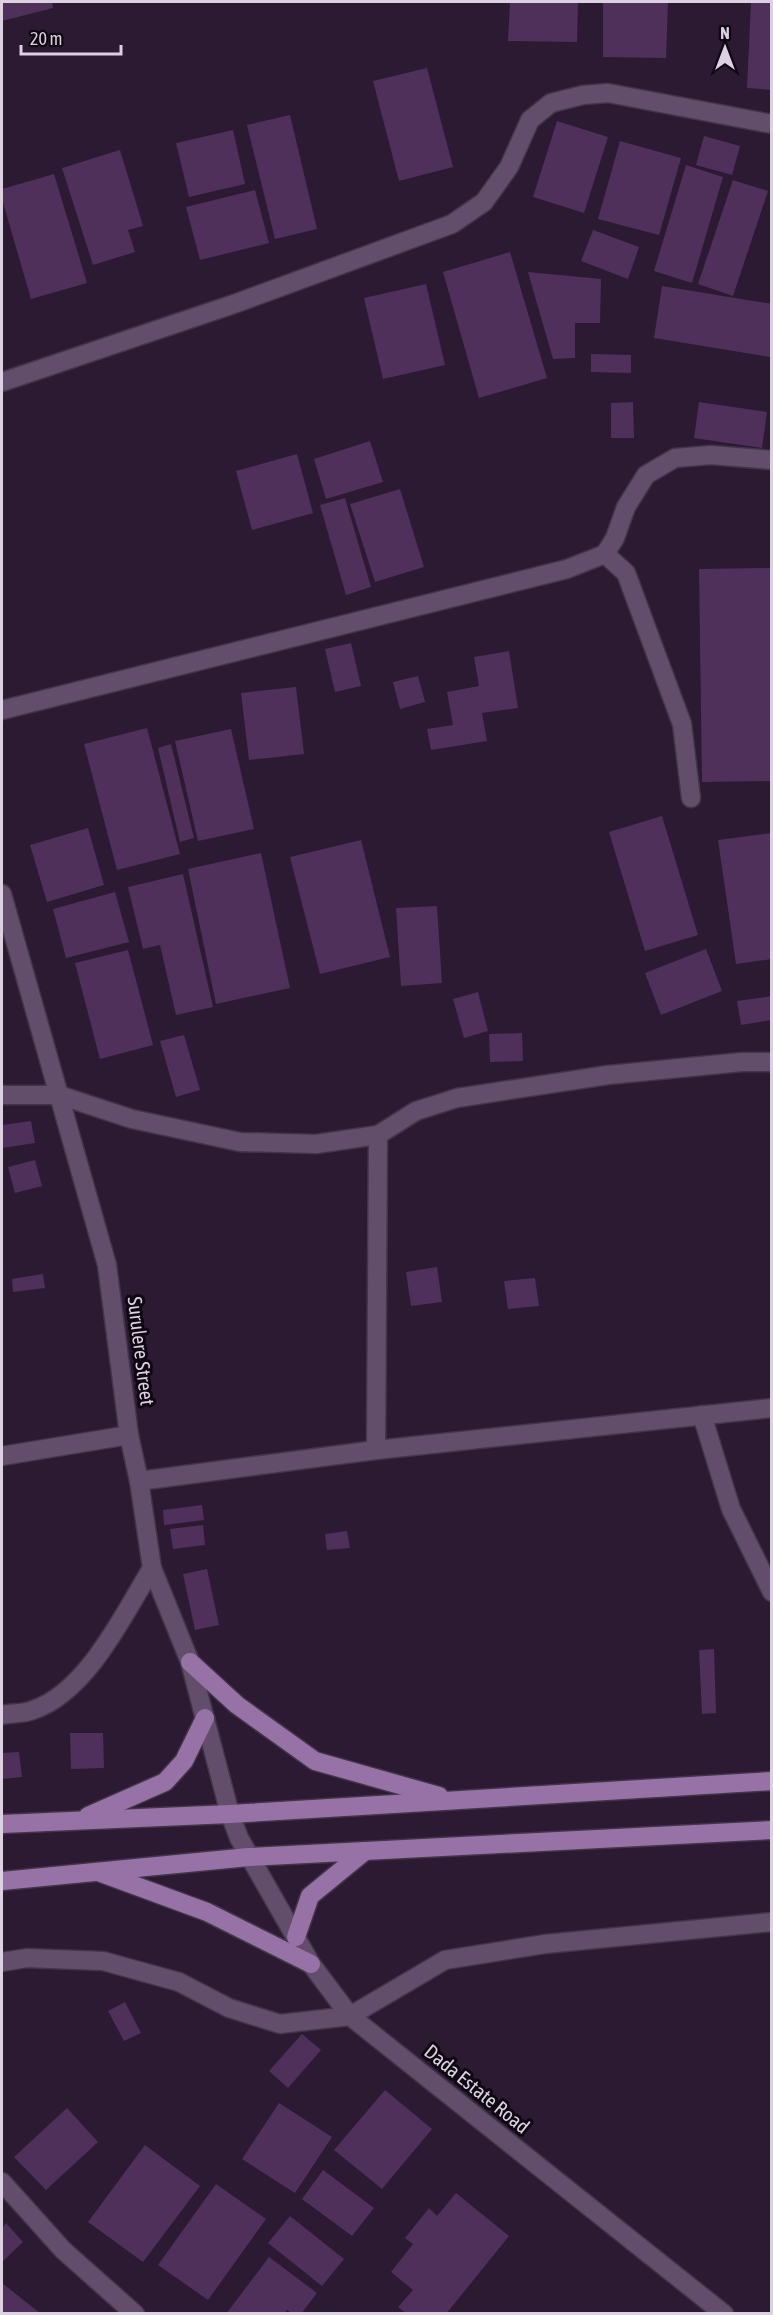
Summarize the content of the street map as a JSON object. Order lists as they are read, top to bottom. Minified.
{"streets":{"street":["Surulere Street","Dada Estate Road"]},"crossings":[["Surulere Street","Dada Estate Road"]],"scale_bar":"20 m","north":"top"}
